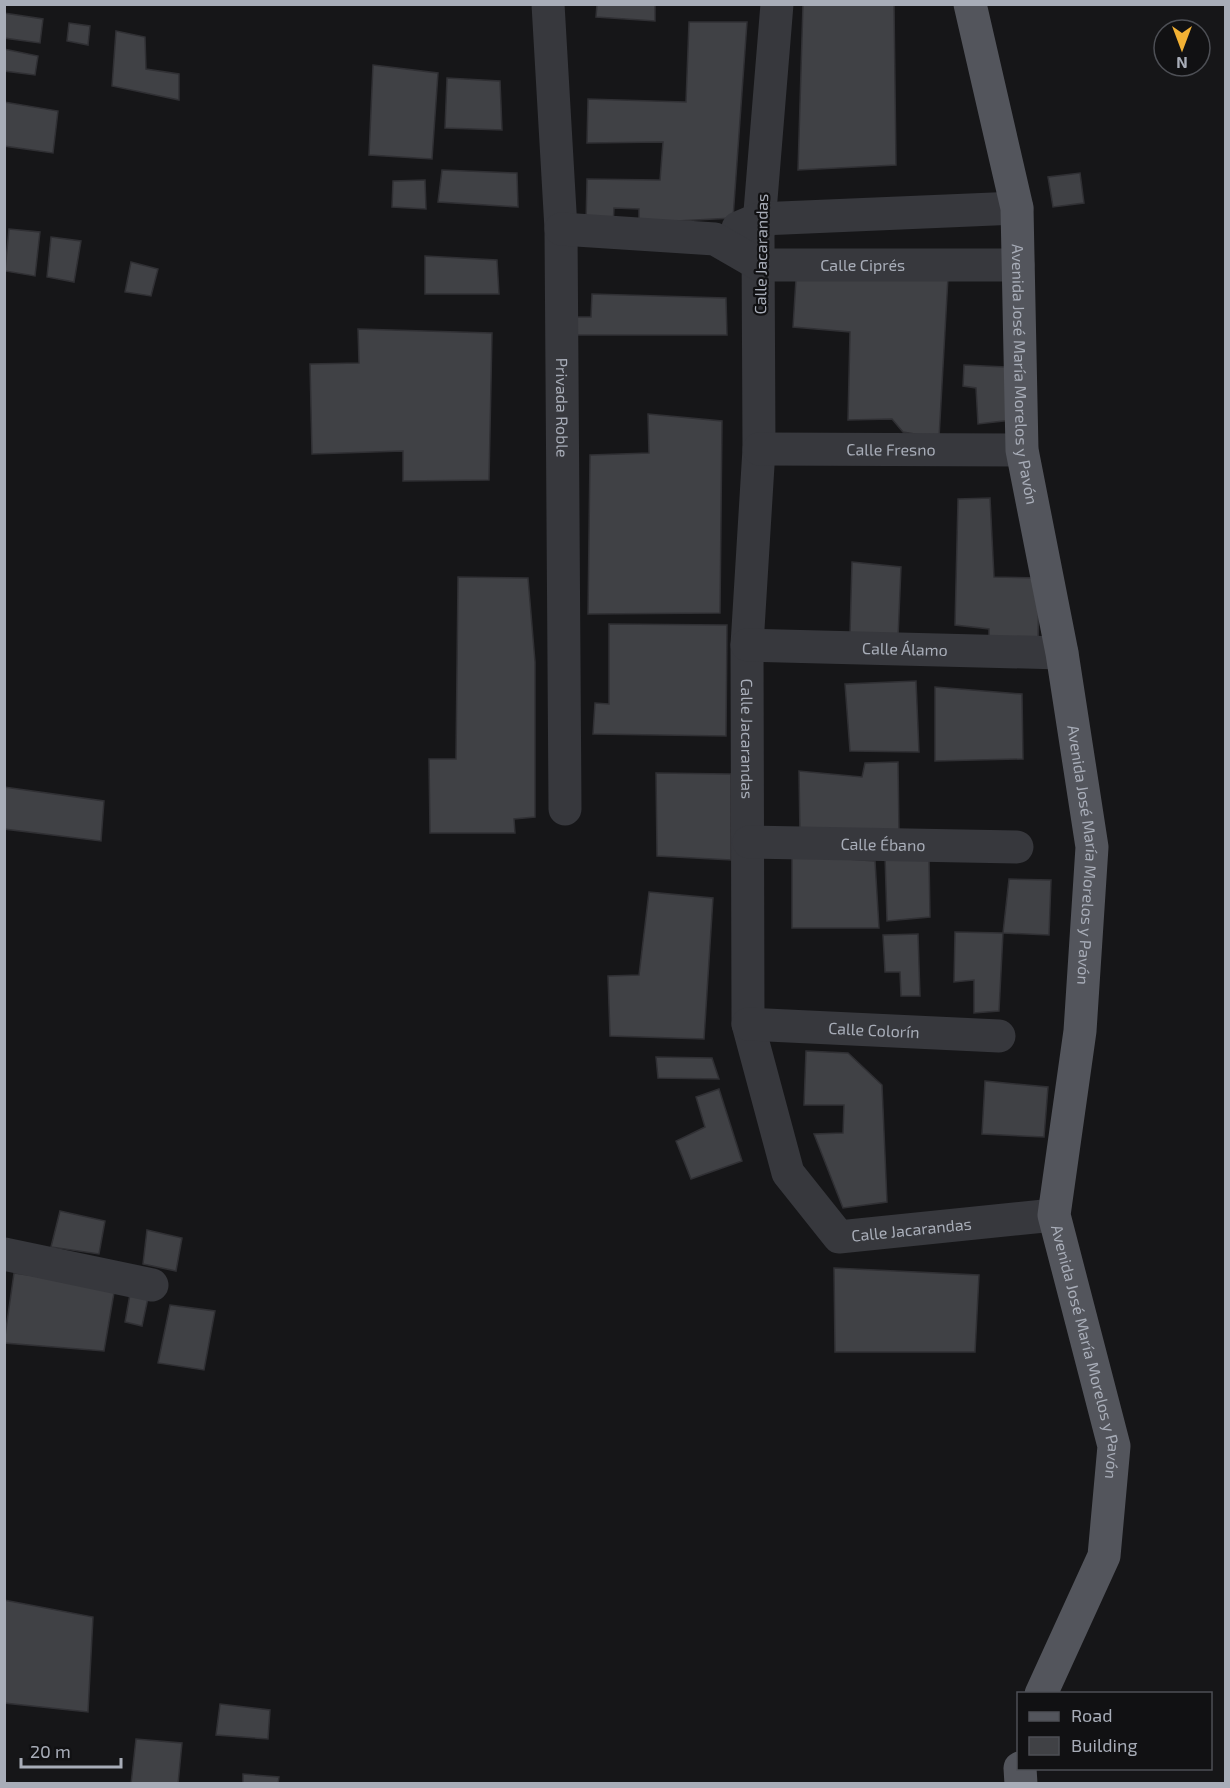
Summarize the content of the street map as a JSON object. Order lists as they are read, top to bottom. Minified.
{"streets":{"main road":["Avenida José María Morelos y Pavón"],"street":["Calle Jacarandas","Calle Ciprés","Privada Roble","Calle Fresno","Calle Álamo","Calle Ébano","Calle Colorín"]},"crossings":[["Calle Jacarandas","Calle Ciprés"],["Calle Jacarandas","Avenida José María Morelos y Pavón"],["Calle Jacarandas","Calle Fresno"],["Calle Jacarandas","Calle Álamo"],["Calle Jacarandas","Calle Ébano"],["Calle Jacarandas","Calle Colorín"],["Calle Ciprés","Avenida José María Morelos y Pavón"],["Avenida José María Morelos y Pavón","Calle Fresno"],["Avenida José María Morelos y Pavón","Calle Álamo"]],"legend":["Road","Building"],"scale_bar":"20 m","north":"bottom"}
